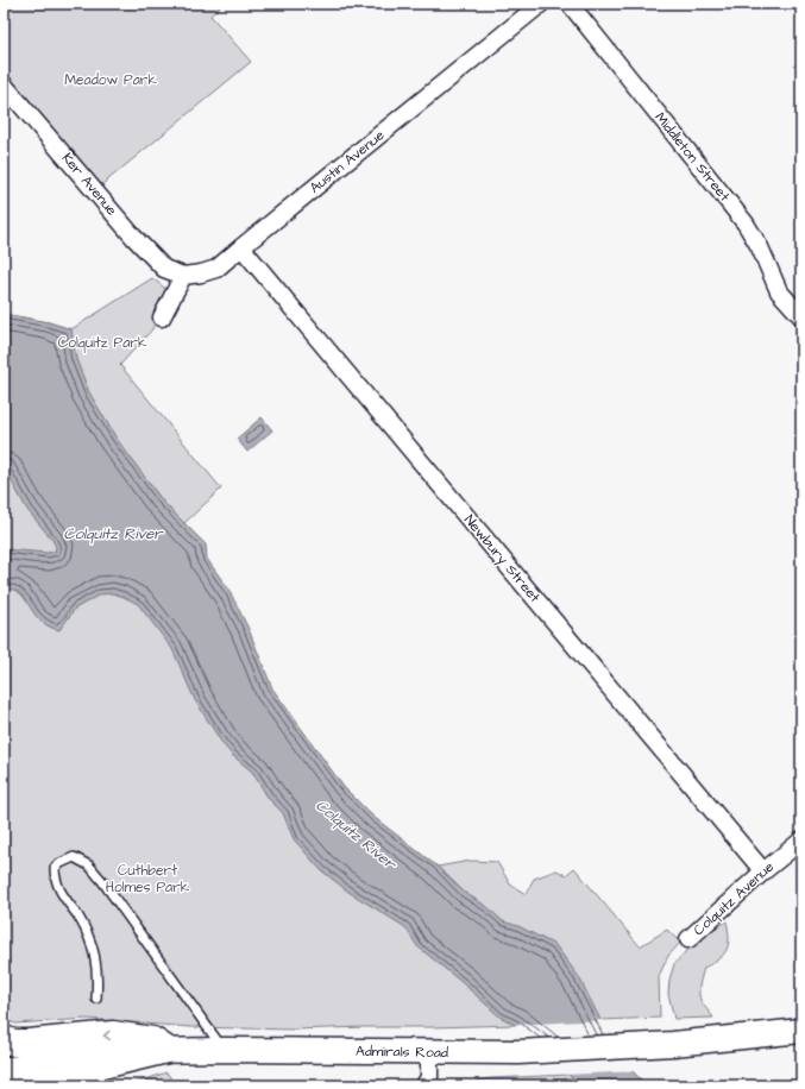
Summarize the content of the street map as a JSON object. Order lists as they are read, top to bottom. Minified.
{"streets":{"main road":["Admirals Road"],"street":["Middleton Street","Austin Avenue","Ker Avenue","Newbury Street","Colquitz Avenue"]},"crossings":[["Austin Avenue","Ker Avenue"],["Austin Avenue","Newbury Street"],["Newbury Street","Colquitz Avenue"]],"water":["Colquitz River"],"parks":["Meadow Park","Colquitz Park","Cuthbert Holmes Park"]}
